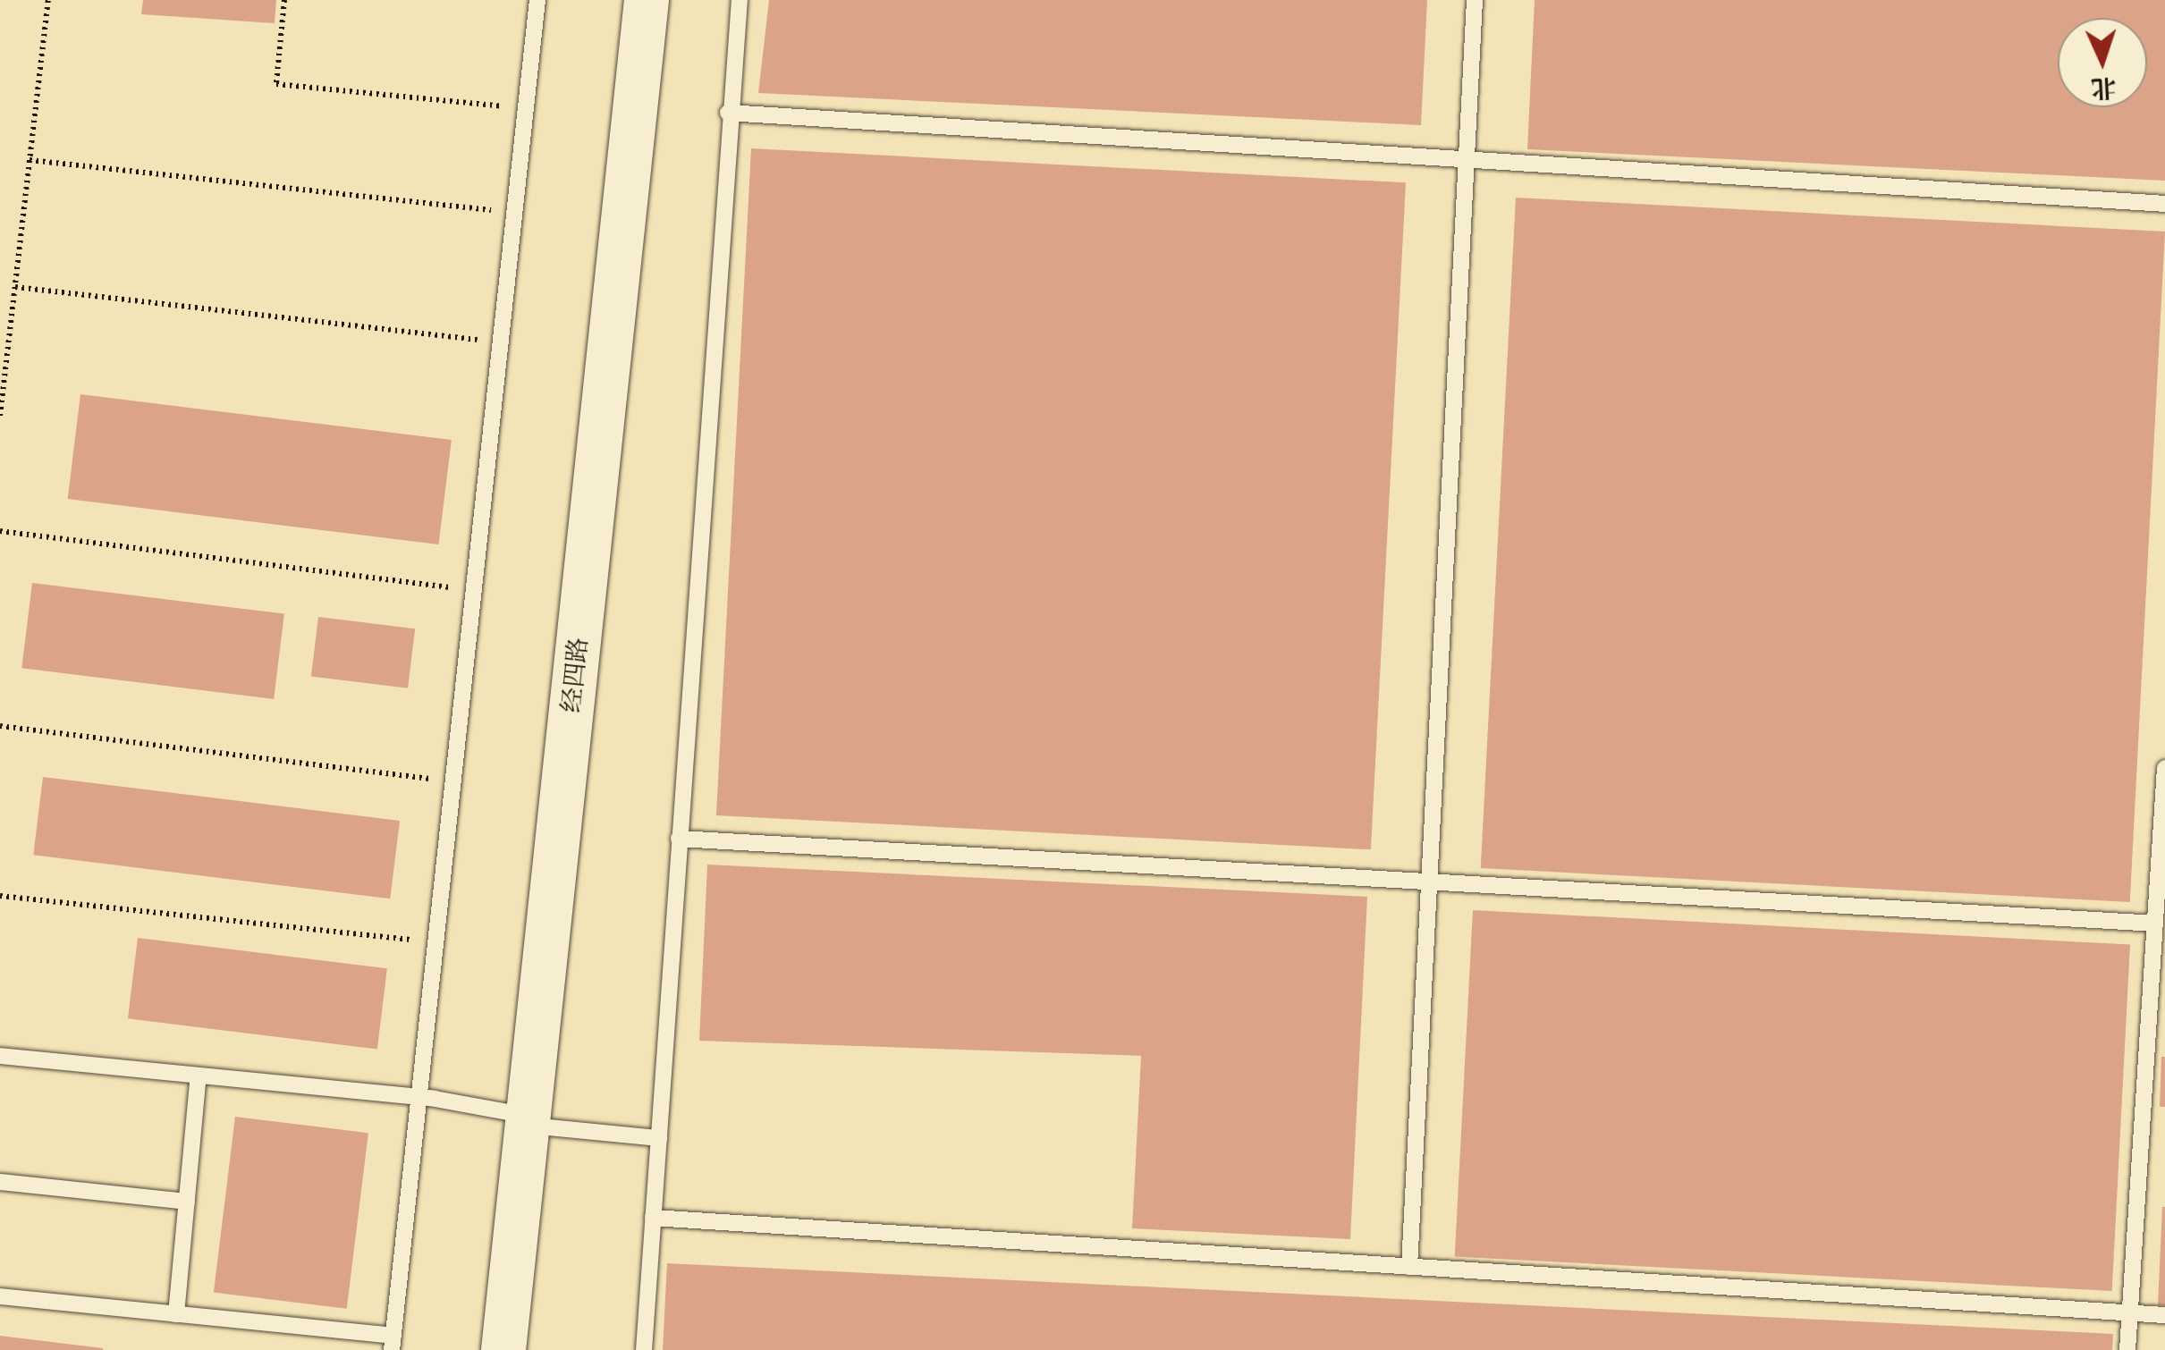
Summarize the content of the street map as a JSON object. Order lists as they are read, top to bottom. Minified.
{"streets":{"street":["经四路"]},"north":"bottom"}
